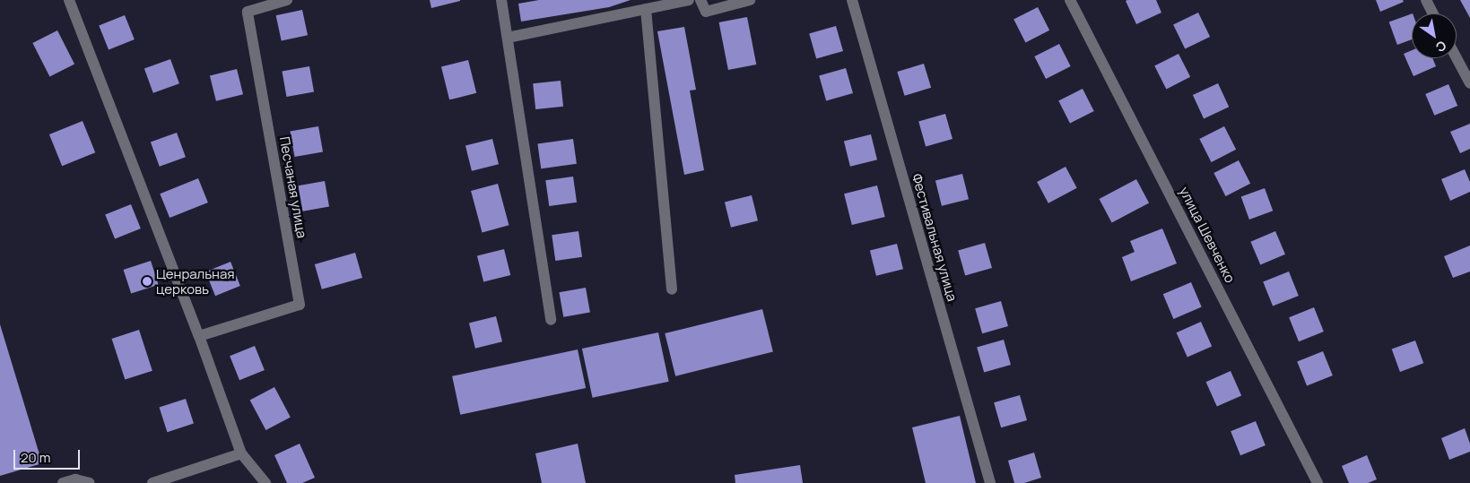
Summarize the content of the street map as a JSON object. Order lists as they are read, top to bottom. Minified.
{"streets":{"street":["Песчаная улица","улица Шевченко","Фестивальная улица"]},"places":["Ценральная церковь"],"scale_bar":"20 m","north":"bottom right"}
